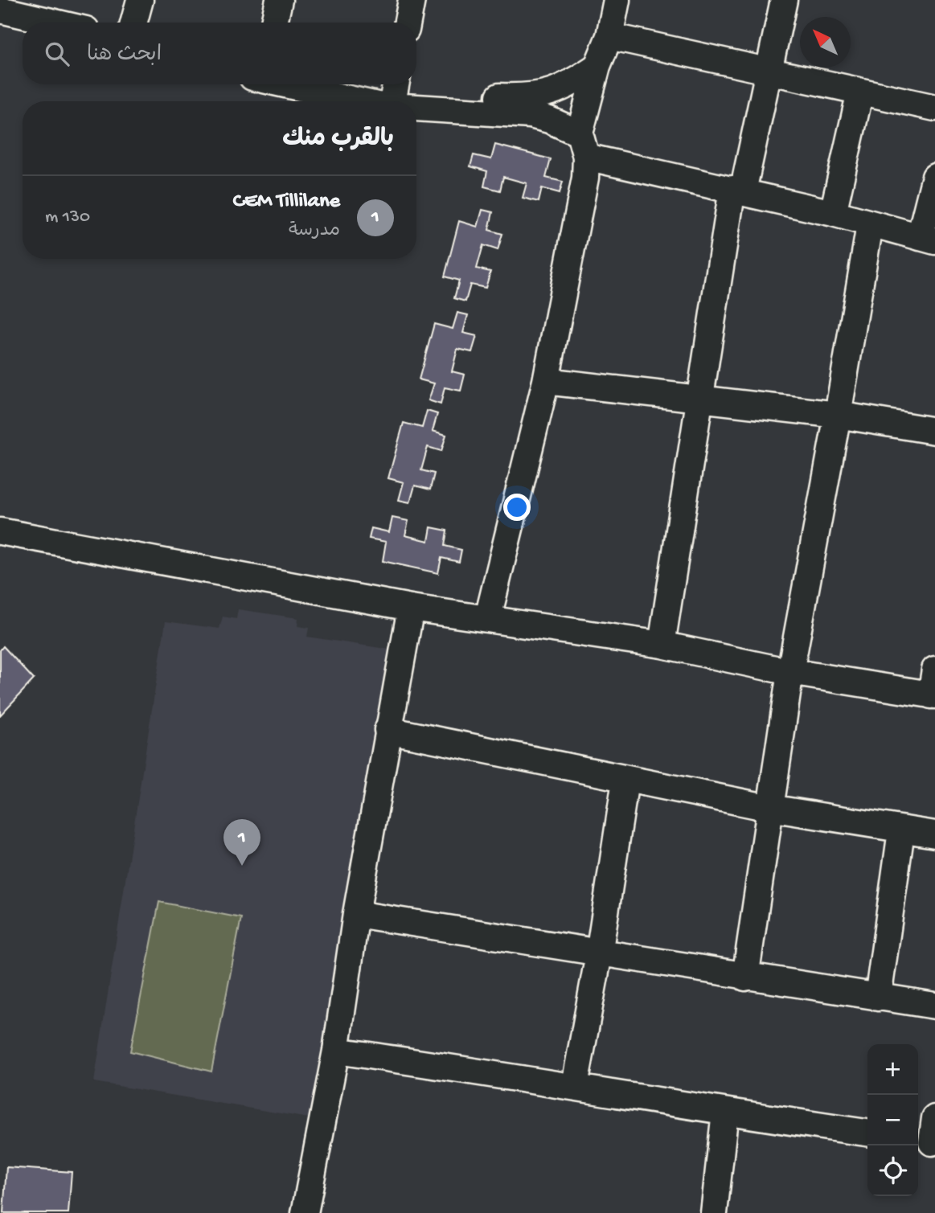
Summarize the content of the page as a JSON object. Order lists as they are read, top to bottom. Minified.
{"north":"top left","page":{"search":"ابحث هنا","heading":"بالقرب منك","list":[{"mark":"1","name":"CEM Tillilane","note":"مدرسة","value":"130 m"}],"pins":"1","map_buttons":["+","−"]}}
